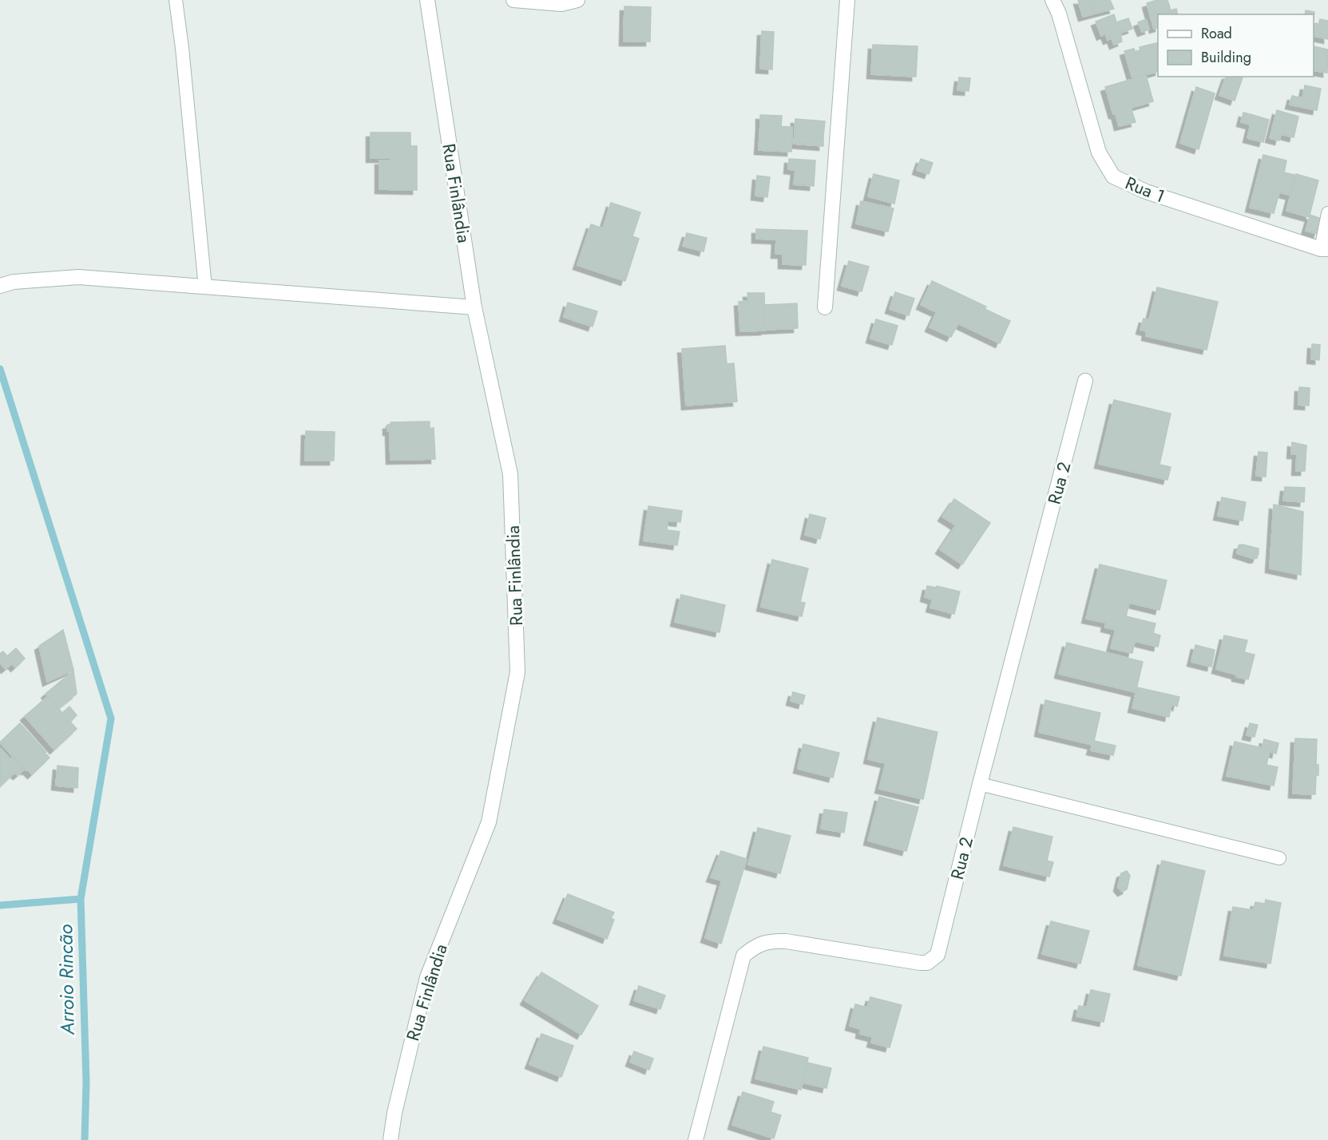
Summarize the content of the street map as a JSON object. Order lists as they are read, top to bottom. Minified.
{"streets":{"street":["Rua 1","Rua Finlândia","Rua 2"]},"water":["Arroio Rincão"],"legend":["Road","Building"]}
